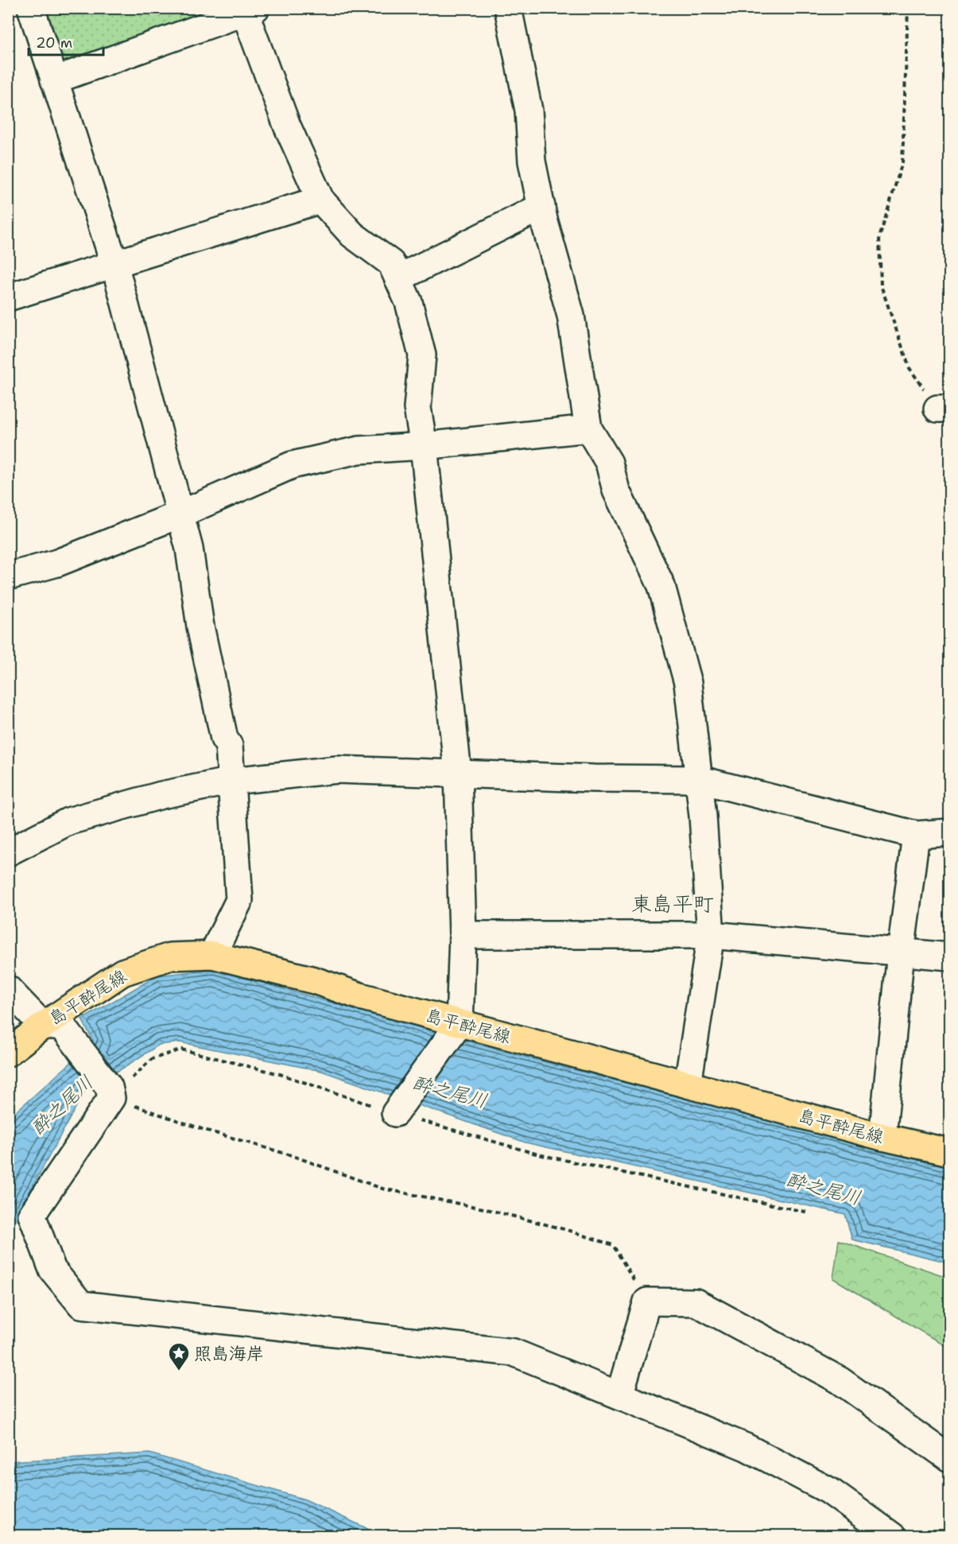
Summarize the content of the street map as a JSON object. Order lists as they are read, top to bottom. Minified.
{"streets":{"main road":["島平酔尾線"]},"districts":["東島平町"],"water":["酔之尾川"],"places":{"place":["照島海岸"]},"scale_bar":"20 m"}
